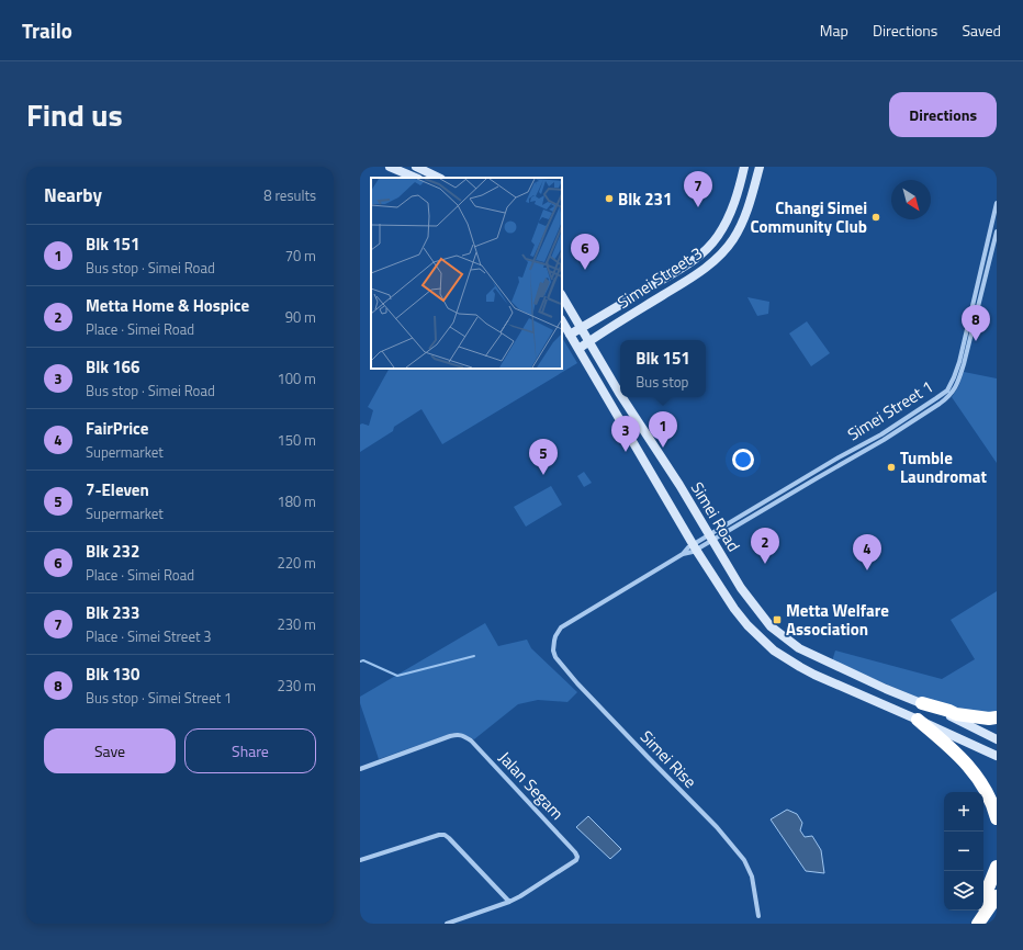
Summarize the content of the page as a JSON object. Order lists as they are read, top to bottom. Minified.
{"streets":{"main road":["Simei Street 3","Simei Road"],"street":["Simei Street 1","Simei Rise","Jalan Segam"]},"crossings":[["Simei Street 3","Simei Road"],["Simei Street 1","Simei Road"],["Simei Street 1","Simei Rise"]],"places":{"other":["Blk 231","Changi Simei Community Club","Tumble Laundromat"],"transit":["Metta Welfare Association"]},"north":"bottom right","page":{"header":"Trailo","nav":["Map","Directions","Saved"],"title":"Find us","buttons":["Directions",["Save","Share"]],"heading":["Nearby","8 results"],"pins":["7","6","8","1","3","5","2","4"],"list":[{"mark":"1","name":"Blk 151","note":"Bus stop · Simei Road","value":"70 m"},{"mark":"2","name":"Metta Home & Hospice","note":"Place · Simei Road","value":"90 m"},{"mark":"3","name":"Blk 166","note":"Bus stop · Simei Road","value":"100 m"},{"mark":"4","name":"FairPrice","note":"Supermarket","value":"150 m"},{"mark":"5","name":"7-Eleven","note":"Supermarket","value":"180 m"},{"mark":"6","name":"Blk 232","note":"Place · Simei Road","value":"220 m"},{"mark":"7","name":"Blk 233","note":"Place · Simei Street 3","value":"230 m"},{"mark":"8","name":"Blk 130","note":"Bus stop · Simei Street 1","value":"230 m"}],"popup":["Blk 151","Bus stop"],"map_buttons":["+","−"]}}
